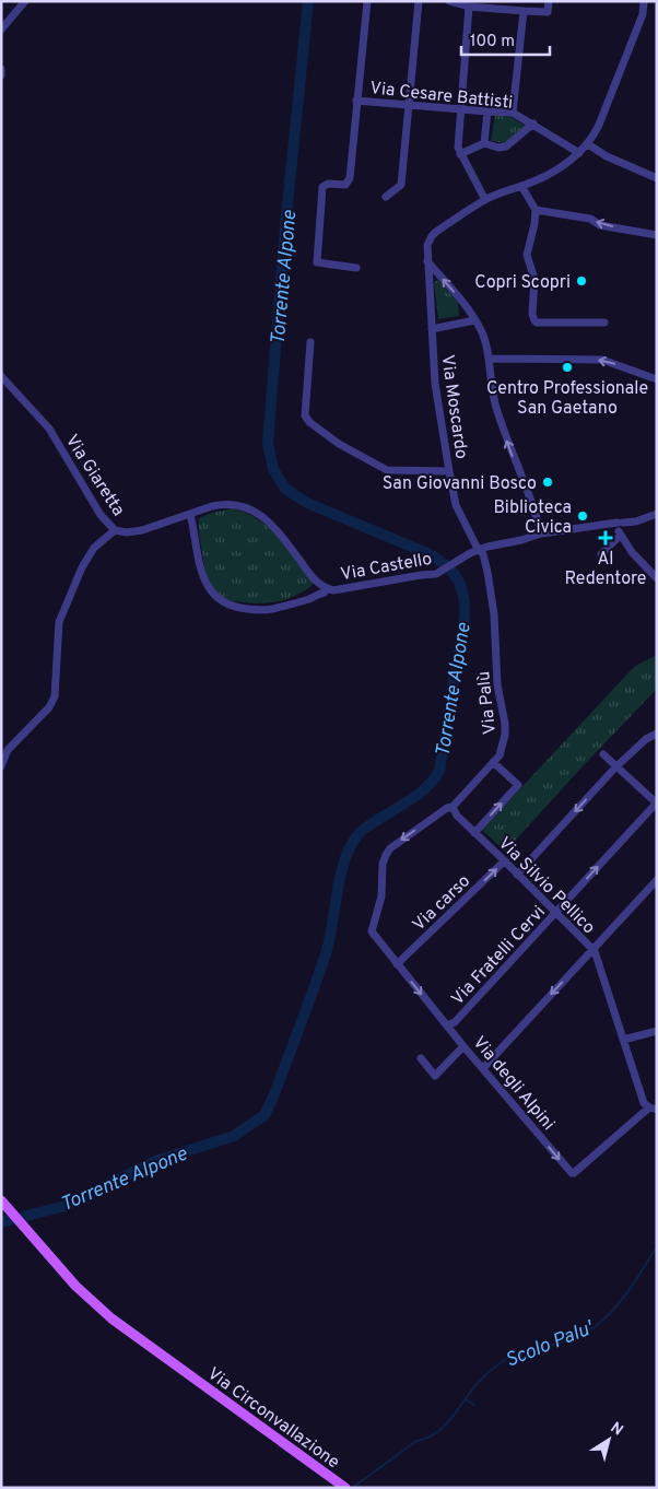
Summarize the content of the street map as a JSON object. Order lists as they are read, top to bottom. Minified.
{"streets":{"main road":["Via Circonvallazione"],"street":["Via Cesare Battisti","Via Moscardo","Via Giaretta","Via Castello","Via Palù","Via Silvio Pellico","Via carso","Via Fratelli Cervi","Via degli Alpini"]},"crossings":[["Via Cesare Battisti","Via Moscardo"],["Via Moscardo","Via Castello"],["Via Moscardo","Via Palù"],["Via Giaretta","Via Castello"],["Via Castello","Via Palù"],["Via Palù","Via Silvio Pellico"],["Via Palù","Via degli Alpini"],["Via Silvio Pellico","Via carso"],["Via Silvio Pellico","Via Fratelli Cervi"],["Via Silvio Pellico","Via degli Alpini"],["Via carso","Via degli Alpini"],["Via Fratelli Cervi","Via degli Alpini"]],"one_way":["Via carso"],"water":["Torrente Alpone","Scolo Palu'"],"places":{"other":["Copri Scopri","Centro Professionale San Gaetano","San Giovanni Bosco","Biblioteca Civica"],"health":["Al Redentore"]},"scale_bar":"100 m","north":"top right"}
